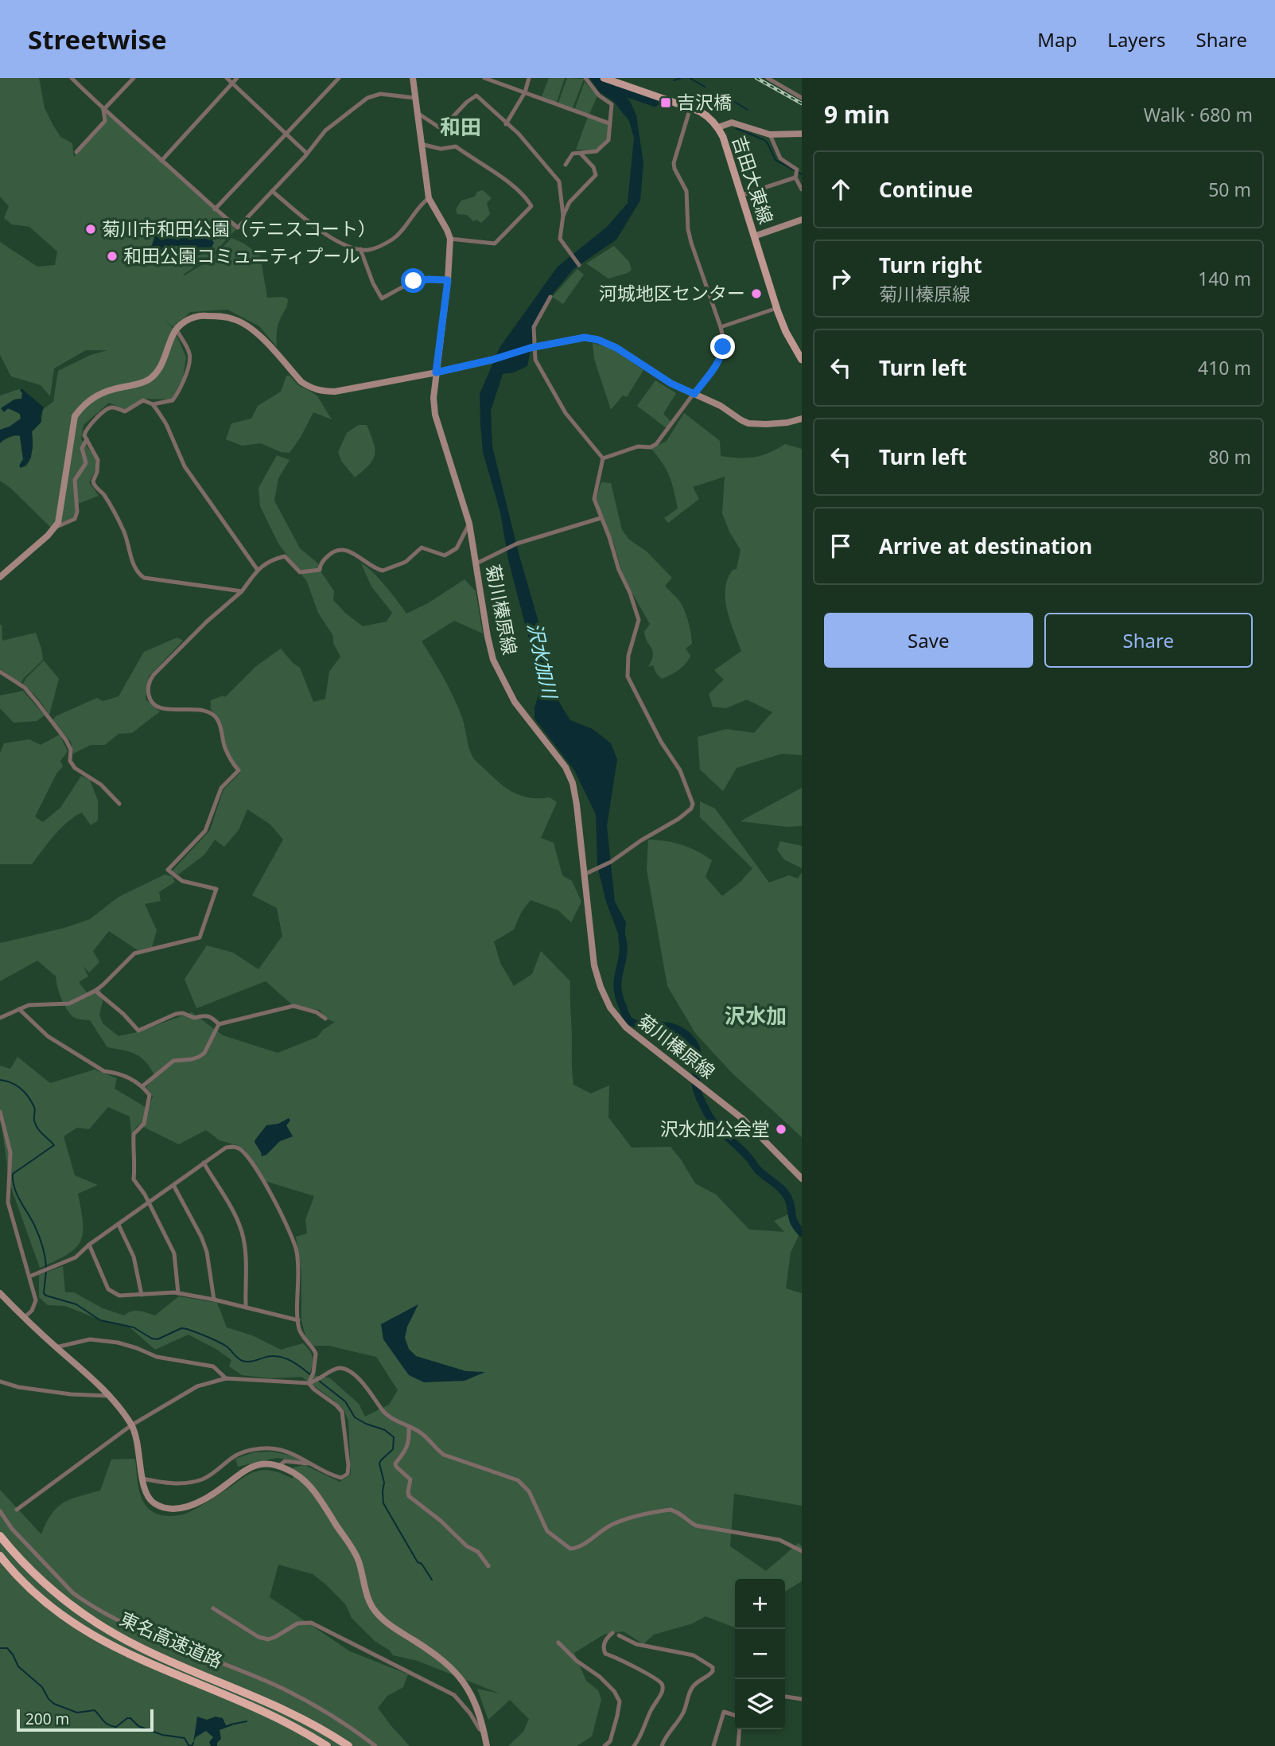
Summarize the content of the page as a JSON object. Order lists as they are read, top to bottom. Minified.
{"streets":{"highway":["東名高速道路"],"main road":["吉田大東線"],"street":["菊川榛原線"]},"districts":["和田","沢水加"],"water":["沢水加川"],"places":{"transit":["吉沢橋"],"other":["菊川市和田公園（テニスコート）","和田公園コミュニティプール","河城地区センター","沢水加公会堂"]},"scale_bar":"200 m","page":{"header":"Streetwise","nav":["Map","Layers","Share"],"heading":["9 min","Walk · 680 m"],"list":[["Continue","50 m"],["Turn right","菊川榛原線","140 m"],["Turn left","410 m"],["Turn left","80 m"],"Arrive at destination"],"buttons":["Save","Share"],"map_buttons":["+","−"],"scale":"200 m"}}
